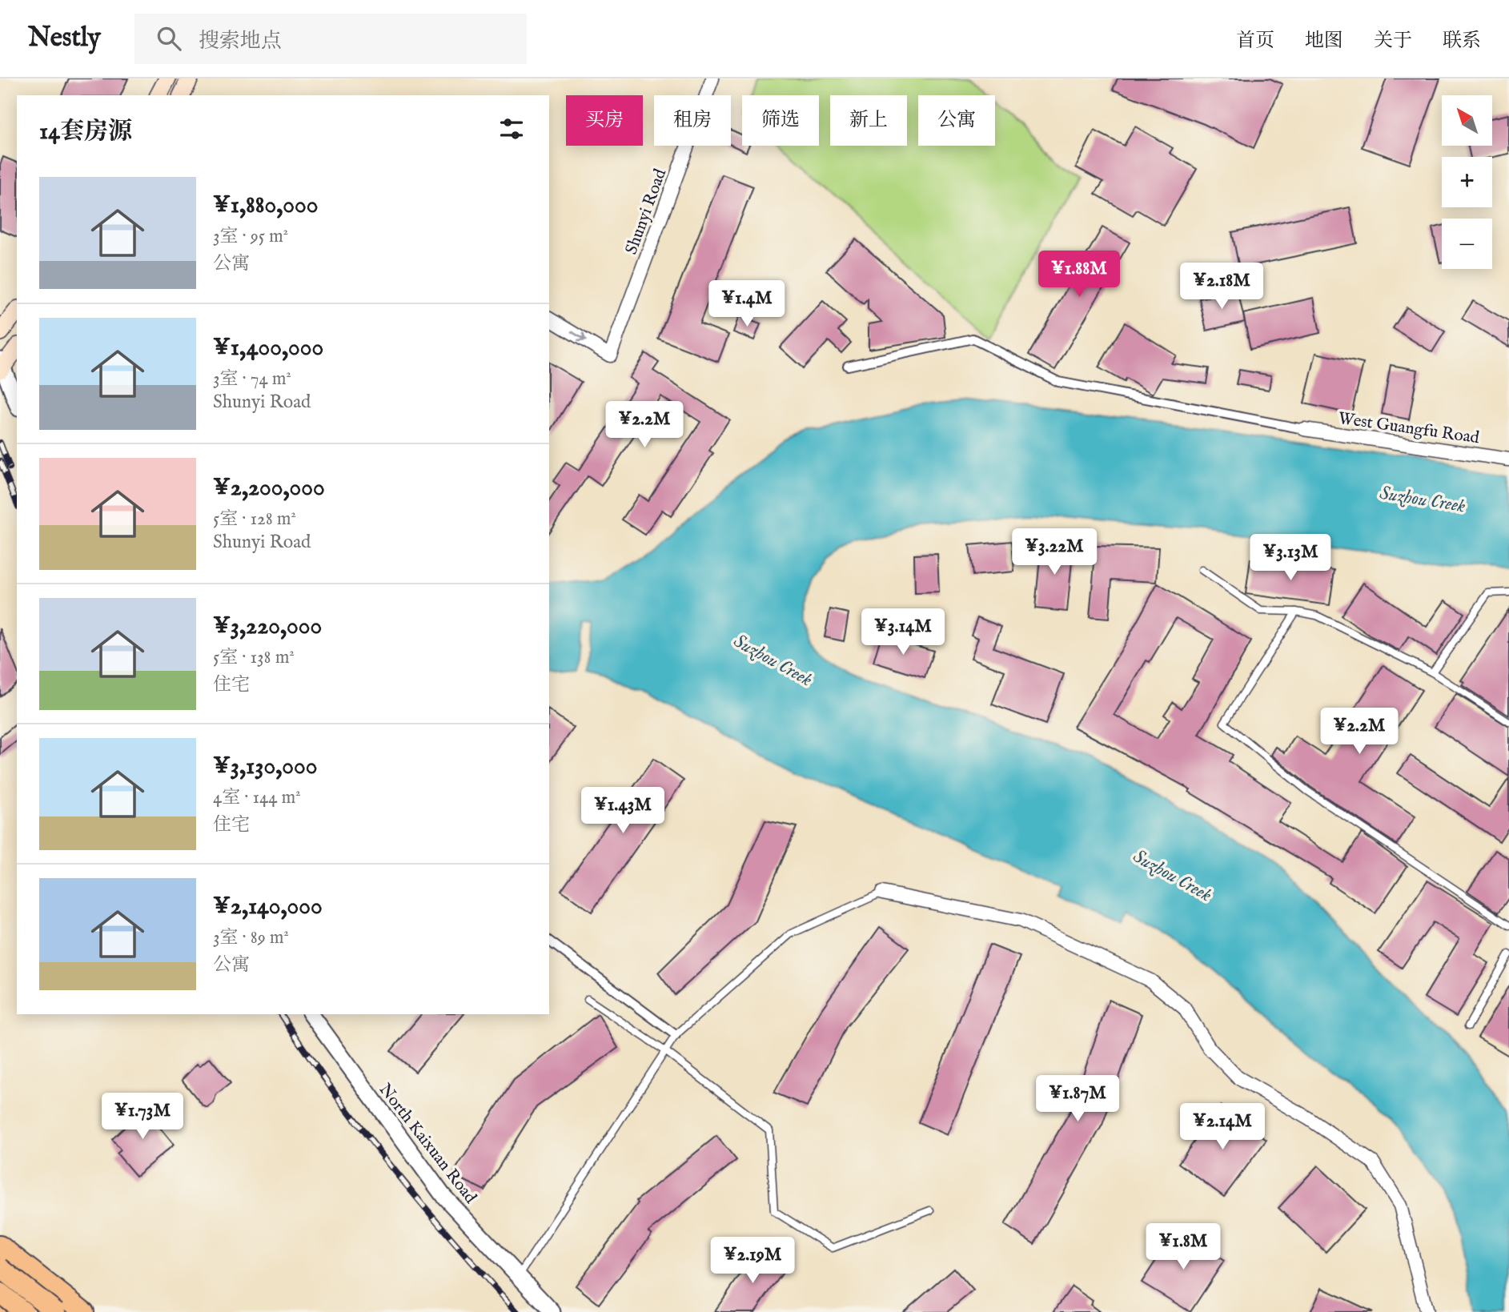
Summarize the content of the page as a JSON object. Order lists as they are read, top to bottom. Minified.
{"streets":{"street":["Shunyi Road","West Guangfu Road","North Kaixuan Road"]},"water":["Suzhou Creek"],"north":"top left","page":{"header":"Nestly","search":"搜索地点","nav":["首页","地图","关于","联系"],"map_buttons":["+","−"],"chip":["买房","租房","筛选","新上","公寓"],"heading":"14套房源","list":[{"name":"¥1,880,000","note":"3室 · 95 m² · 公寓"},{"name":"¥1,400,000","note":"3室 · 74 m² · Shunyi Road"},{"name":"¥2,200,000","note":"5室 · 128 m² · Shunyi Road"},{"name":"¥3,220,000","note":"5室 · 138 m² · 住宅"},{"name":"¥3,130,000","note":"4室 · 144 m² · 住宅"},{"name":"¥2,140,000","note":"3室 · 89 m² · 公寓"}],"price":["¥1.88M","¥2.18M","¥1.4M","¥2.2M","¥3.22M","¥3.13M","¥3.14M","¥2.2M","¥1.43M","¥1.87M","¥1.73M","¥2.14M","¥1.8M","¥2.19M"]}}
